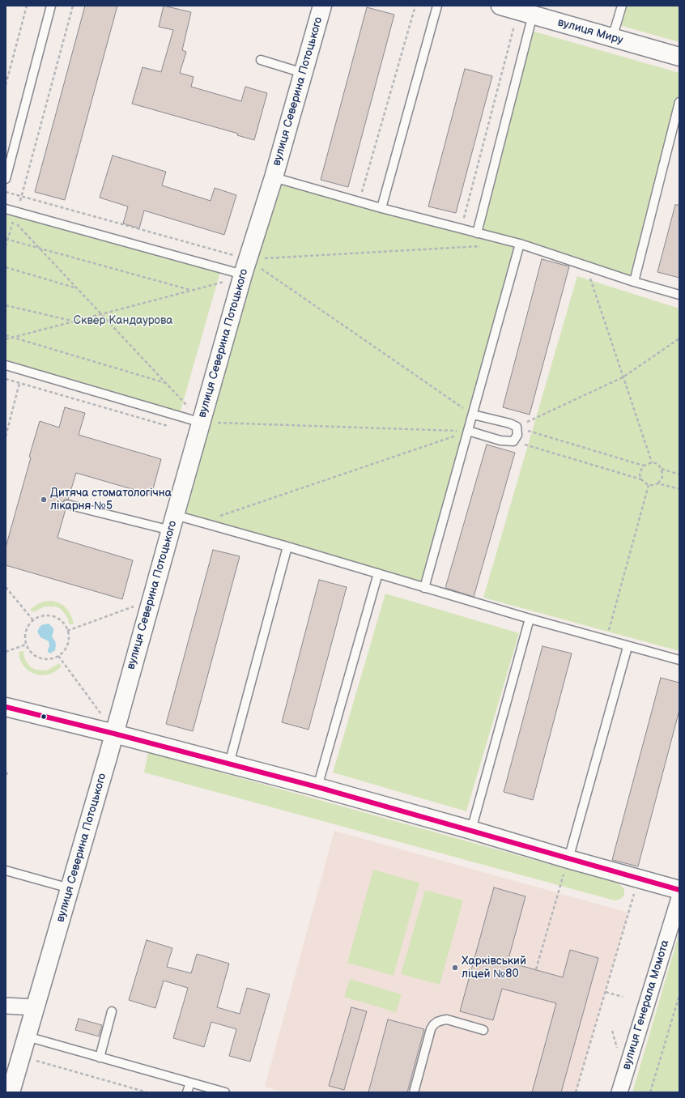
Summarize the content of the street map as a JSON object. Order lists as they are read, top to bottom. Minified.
{"streets":{"street":["вулиця Миру","вулиця Северина Потоцького","вулиця Генерала Момота"]},"parks":["Сквер Кандаурова"],"places":["Дитяча стоматологiчна лiкарня №5","Харківський ліцей №80"]}
